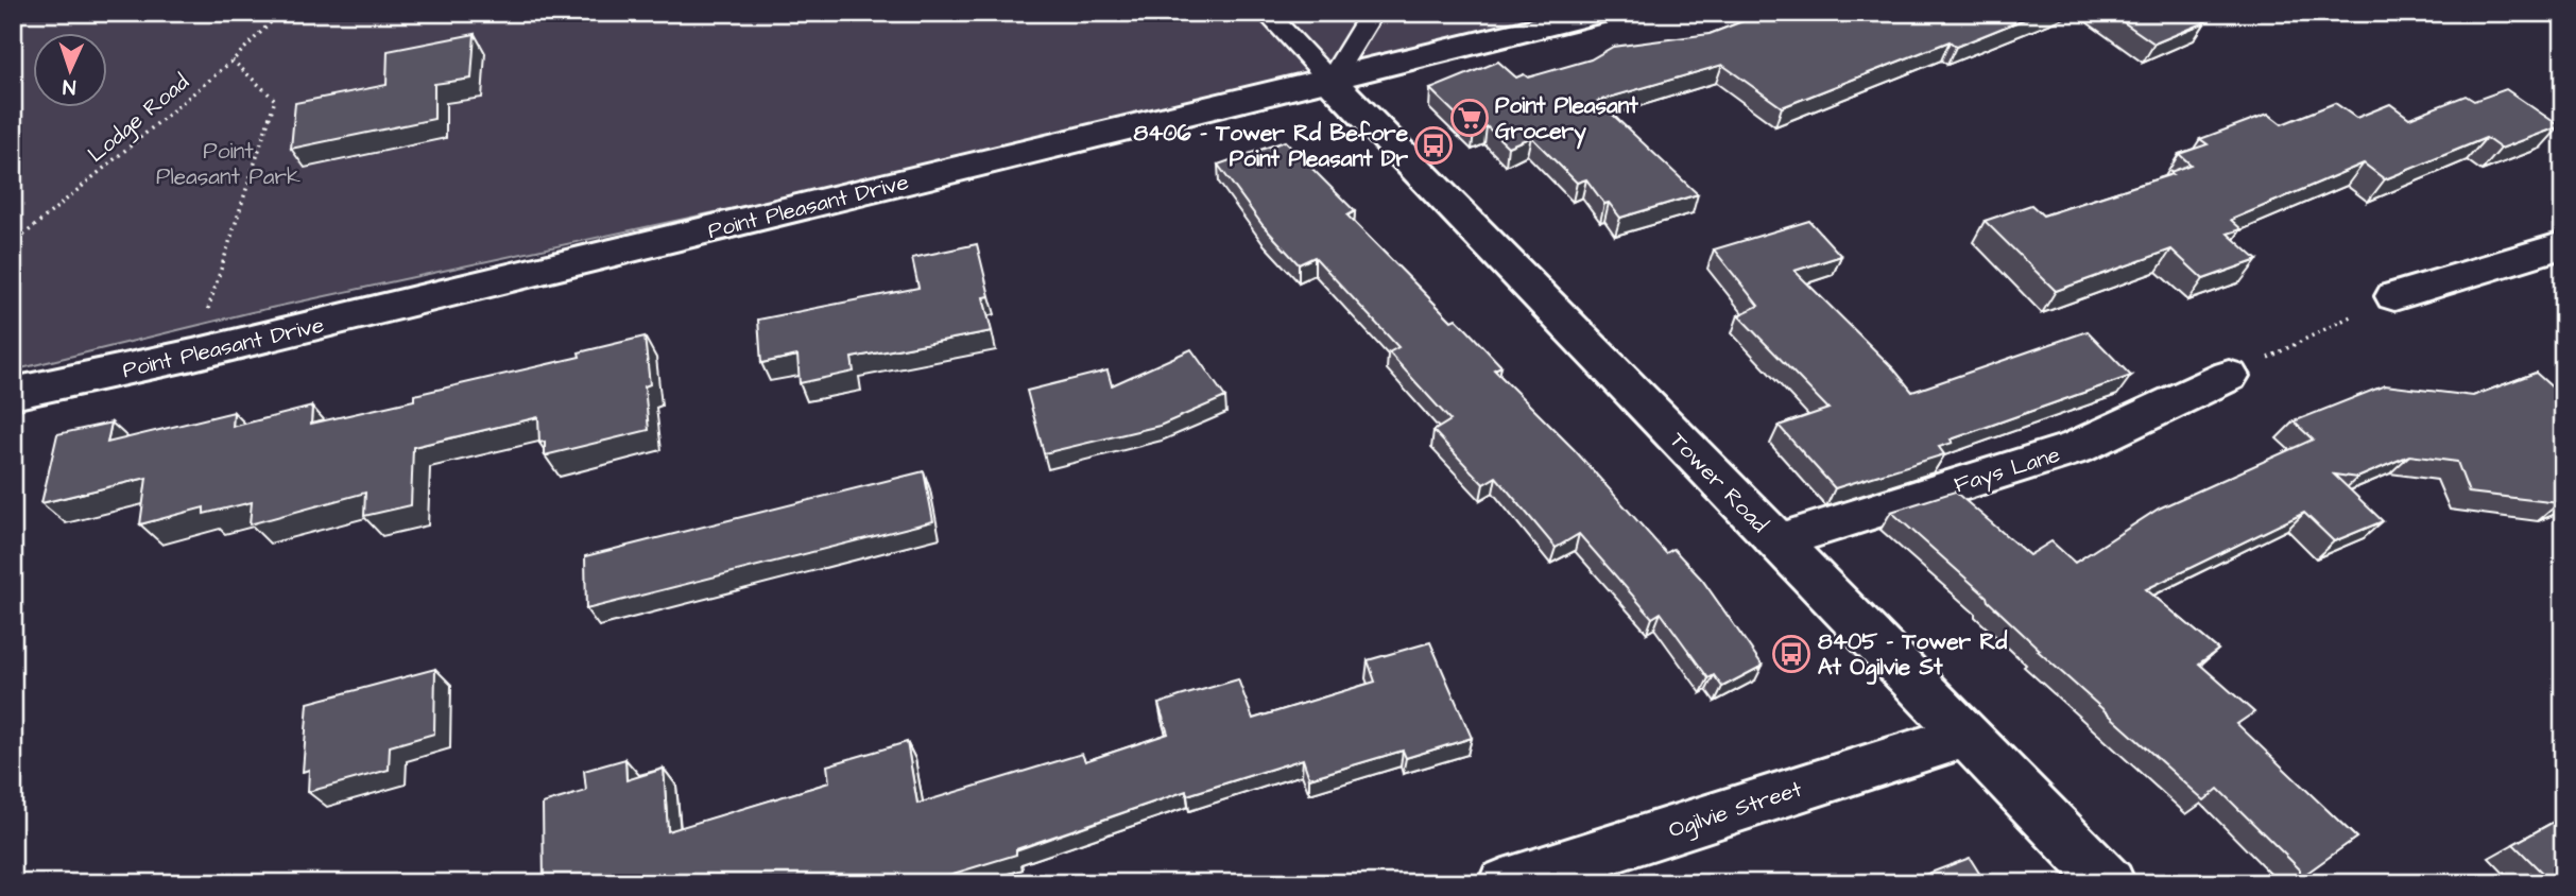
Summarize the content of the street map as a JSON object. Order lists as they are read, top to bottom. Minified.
{"streets":{"street":["Point Pleasant Drive","Fays Lane","Tower Road","Ogilvie Street"],"path":["Lodge Road"]},"crossings":[["Point Pleasant Drive","Tower Road"],["Fays Lane","Tower Road"],["Tower Road","Ogilvie Street"]],"parks":["Point Pleasant Park"],"places":{"supermarket":["Point Pleasant Grocery"],"bus stop":["8406 - Tower Rd Before Point Pleasant Dr","8405 - Tower Rd At Ogilvie St"]},"north":"bottom"}
